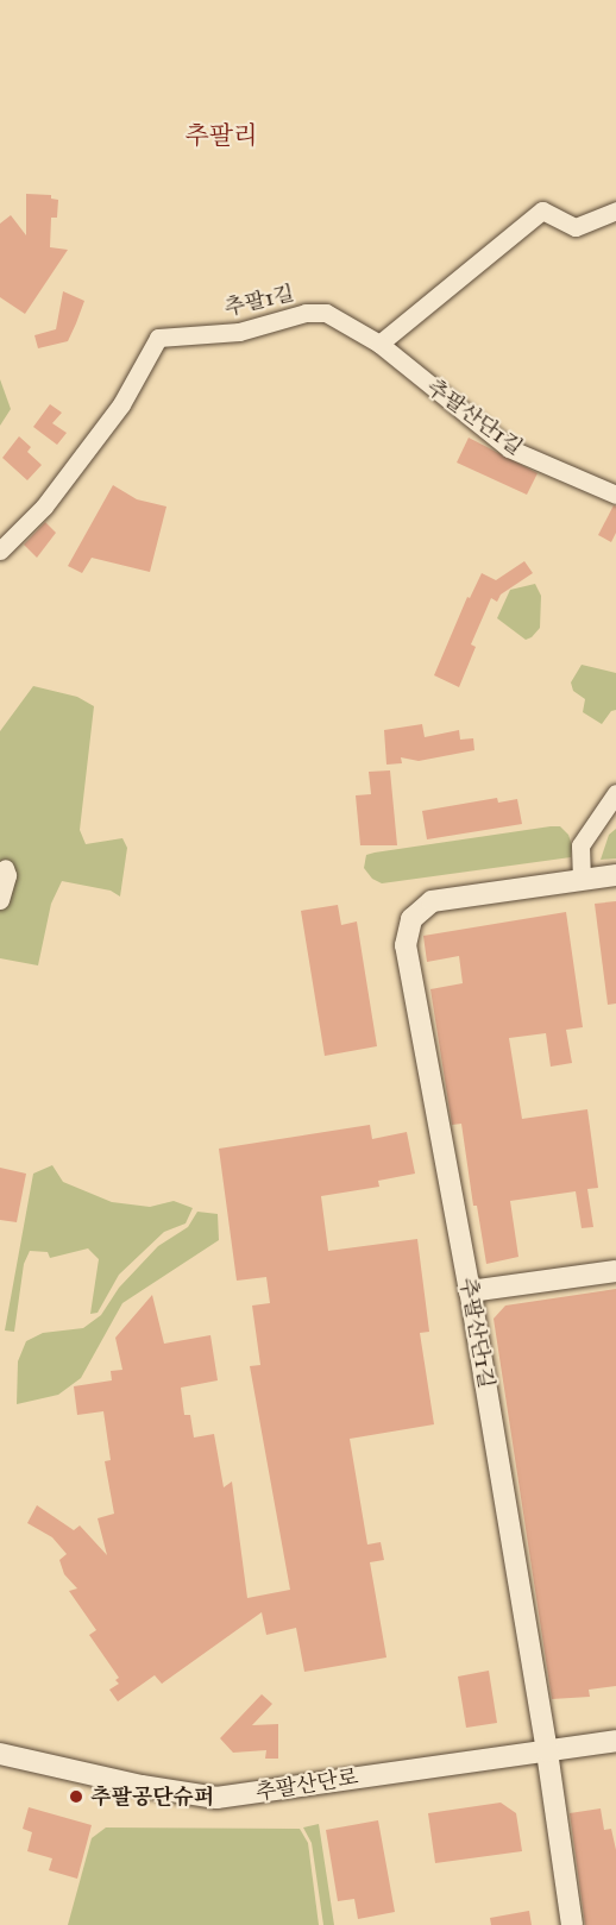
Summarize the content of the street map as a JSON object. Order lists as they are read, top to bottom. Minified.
{"streets":{"street":["추팔1길","추팔산단1길","추팔산단로"]},"crossings":[["추팔1길","추팔산단1길"],["추팔산단1길","추팔산단로"]],"districts":["추팔리"],"places":["추팔공단슈퍼"]}
